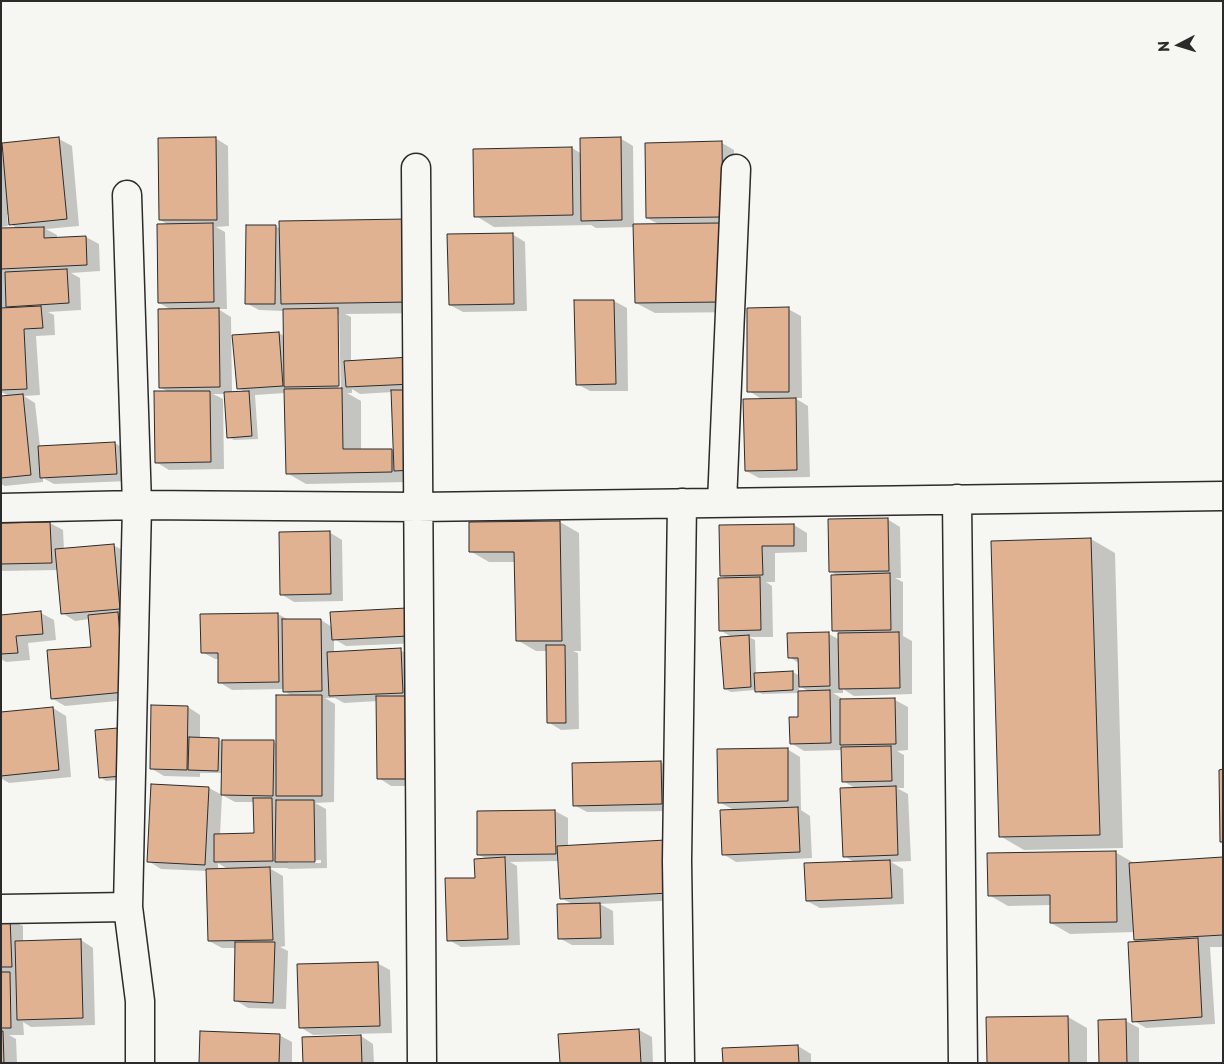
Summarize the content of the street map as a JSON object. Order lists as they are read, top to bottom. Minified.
{"north":"left"}
